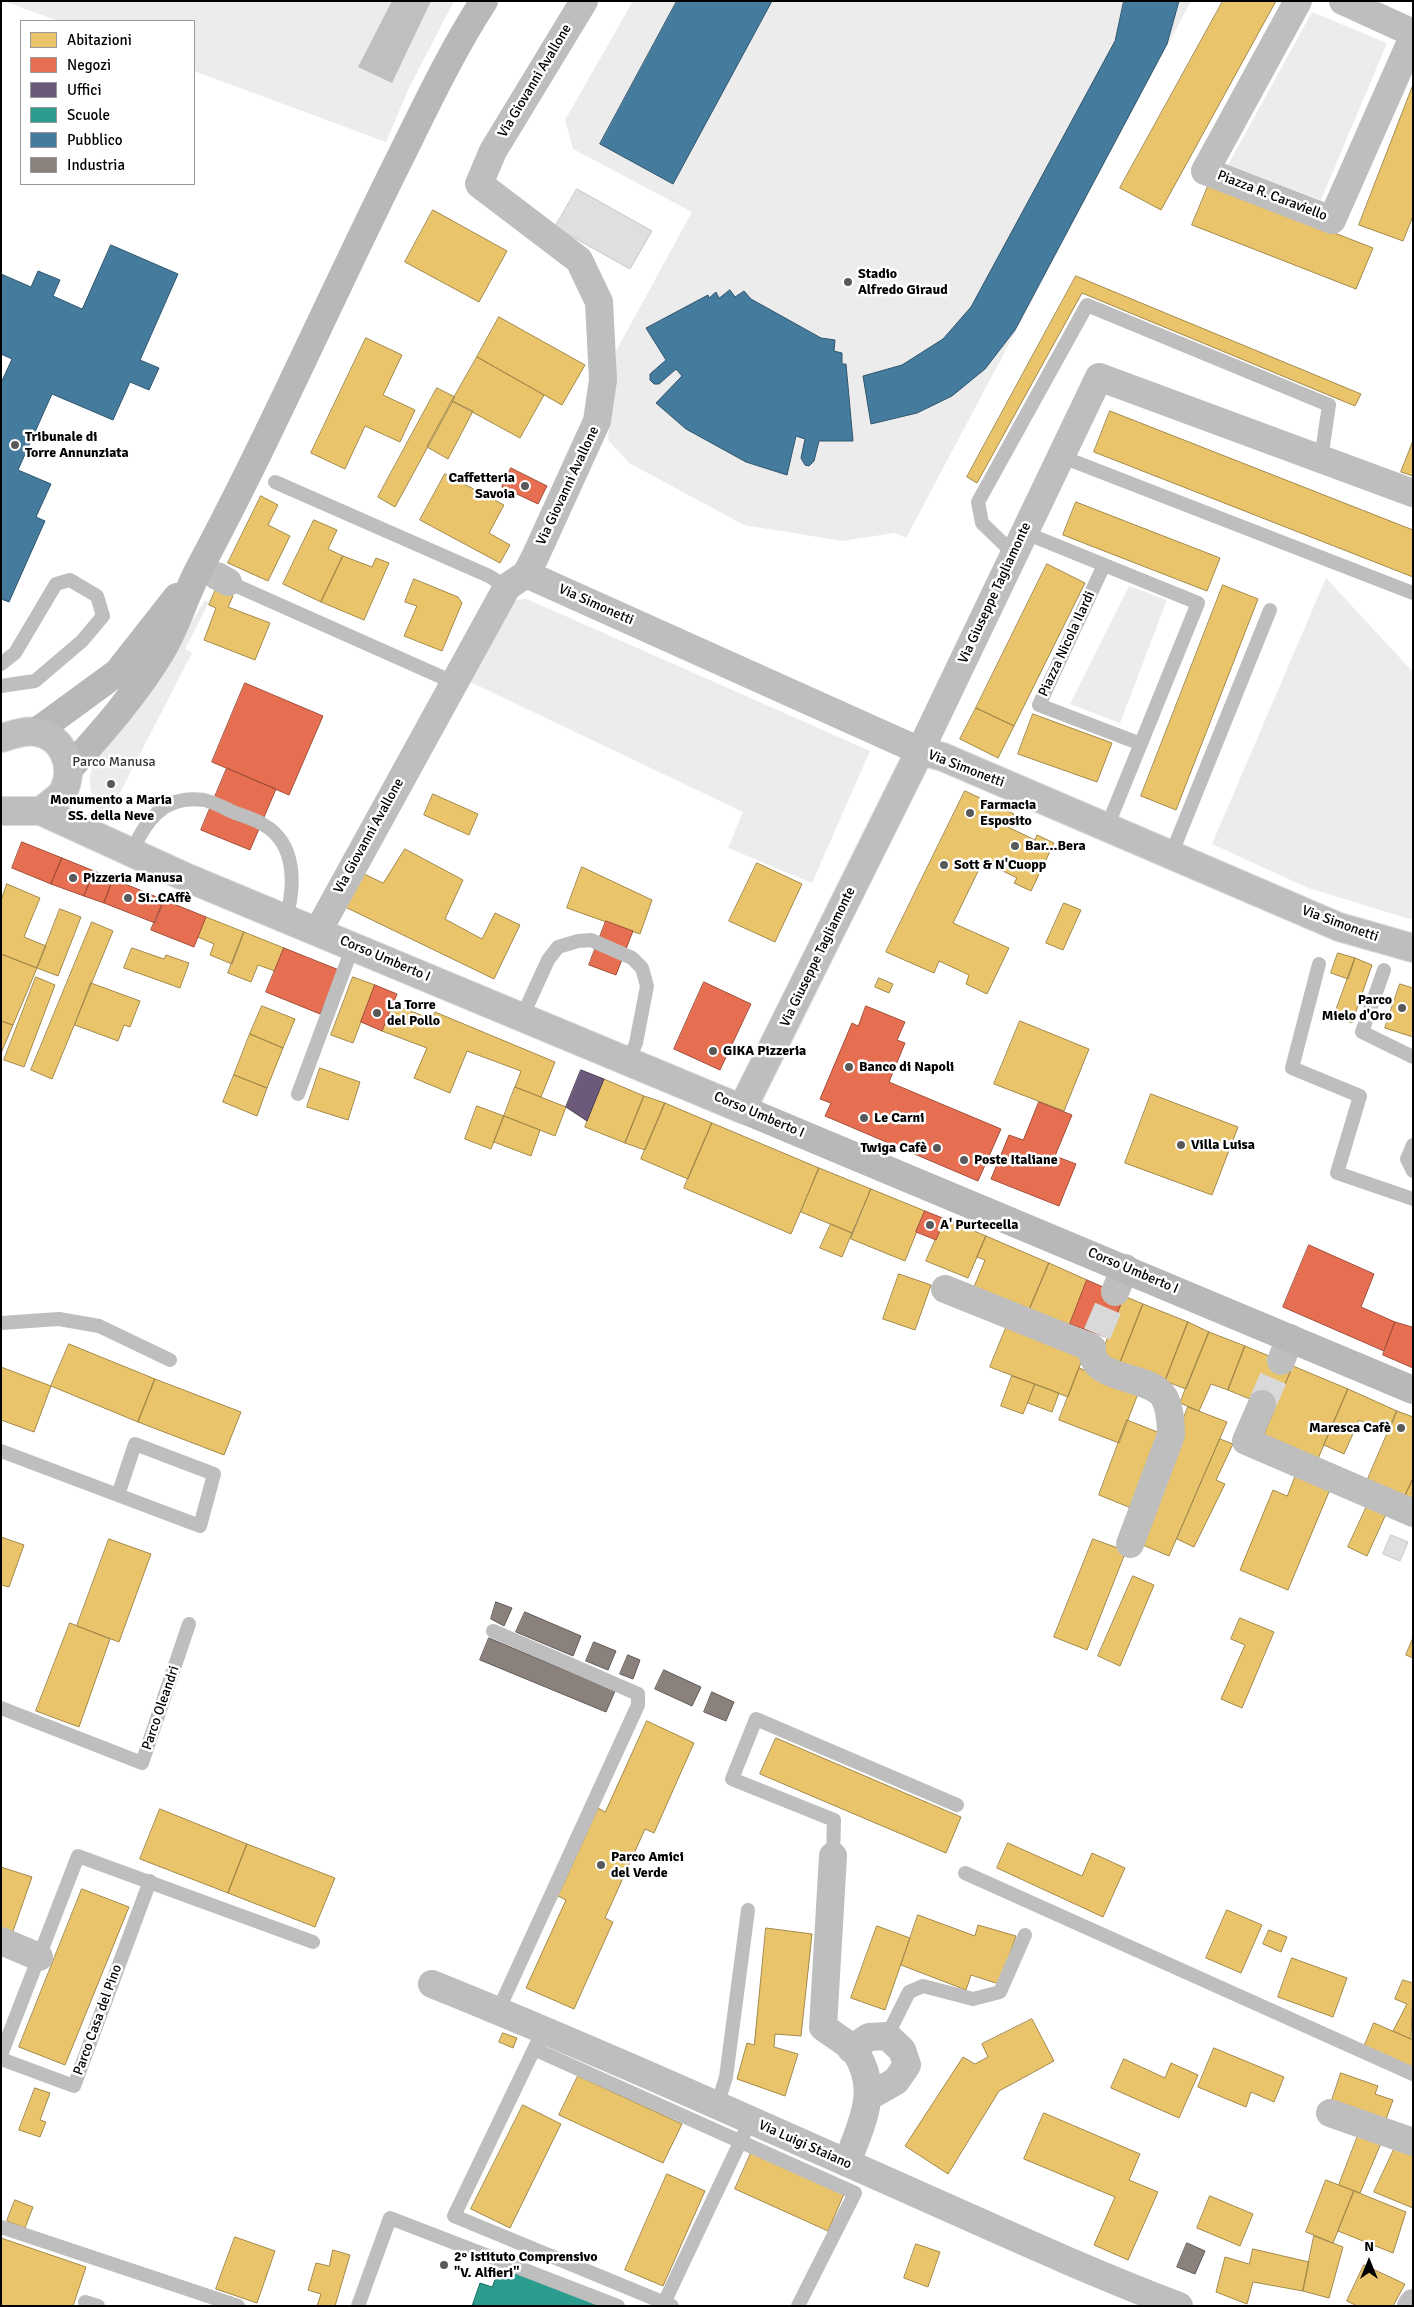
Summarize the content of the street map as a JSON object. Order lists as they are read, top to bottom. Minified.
{"streets":{"main road":["Corso Umberto I"],"street":["Via Giovanni Avallone","Piazza R. Caraviello","Via Giuseppe Tagliamonte","Via Simonetti","Via Luigi Staiano"],"lane":["Piazza Nicola Ilardi","Parco Oleandri","Parco Casa del Pino"]},"crossings":[["Via Giovanni Avallone","Via Simonetti"],["Via Giovanni Avallone","Corso Umberto I"],["Via Giuseppe Tagliamonte","Via Simonetti"],["Via Giuseppe Tagliamonte","Corso Umberto I"]],"parks":["Parco Manusa"],"places":["Stadio Alfredo Giraud","Tribunale di Torre Annunziata","Caffetteria Savoia","Monumento a Maria SS. della Neve","Farmacia Esposito","Bar...Bera","Sott & N'Cuopp","Pizzeria Manusa","Si..CAffè","Parco Mielo d'Oro","La Torre del Pollo","GIKA Pizzeria","Banco di Napoli","Le Carni","Villa Luisa","Twiga Cafè","Poste Italiane","A' Purtecella","Maresca Cafè","Parco Amici del Verde","2° Istituto Comprensivo \"V. Alfieri\""],"legend":["Abitazioni","Negozi","Uffici","Scuole","Pubblico","Industria"],"north":"top"}
